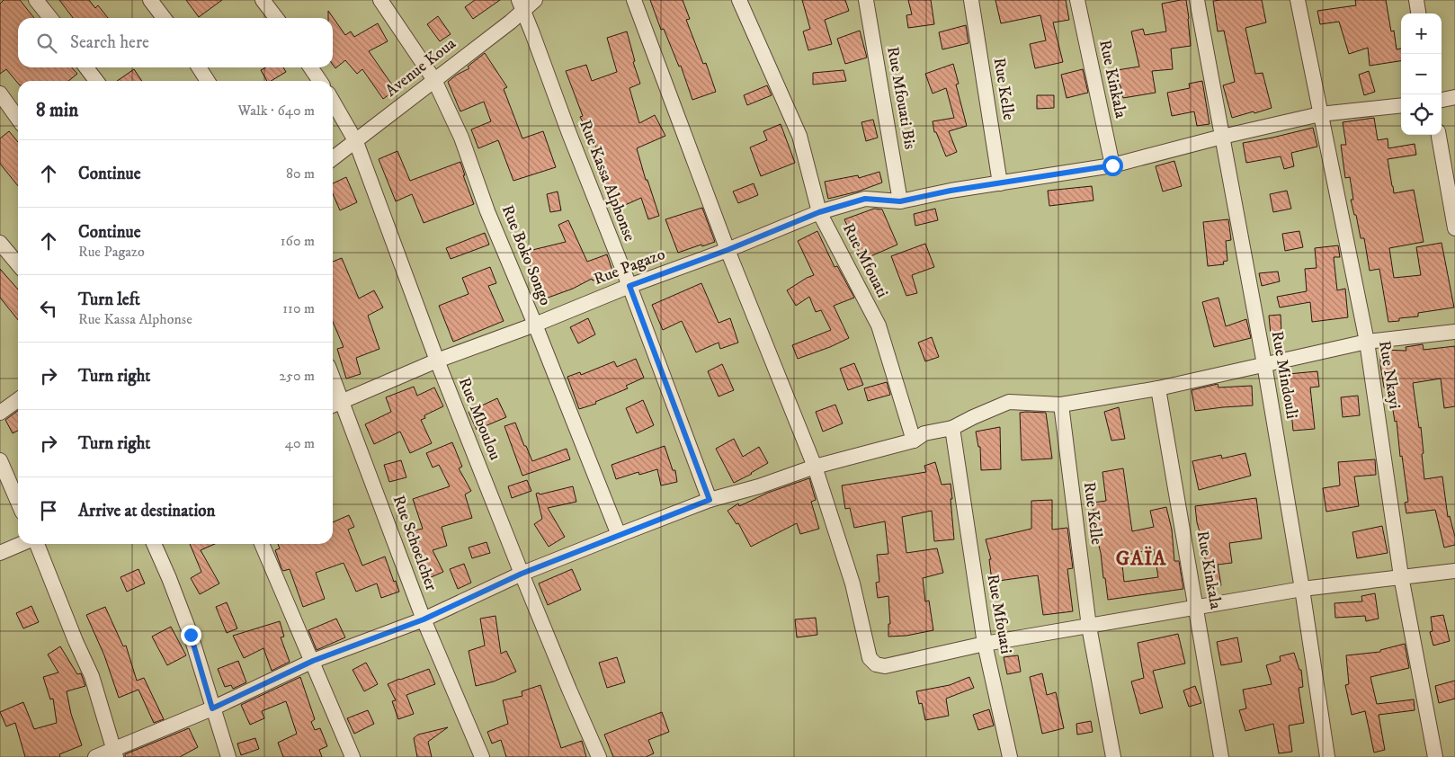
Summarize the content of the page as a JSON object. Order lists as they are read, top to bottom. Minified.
{"streets":{"street":["Avenue Koua","Rue Kinkala","Rue Kelle","Rue Mfouati Bis","Rue Kassa Alphonse","Rue Boko Songo","Rue Mfouati","Rue Pagazo","Rue Mindouli","Rue Nkayi","Rue Mboulou","Rue Schoelcher"]},"crossings":[["Avenue Koua","Rue Kassa Alphonse"],["Avenue Koua","Rue Boko Songo"],["Avenue Koua","Rue Mboulou"],["Rue Kinkala","Rue Pagazo"],["Rue Kelle","Rue Pagazo"],["Rue Mfouati Bis","Rue Pagazo"],["Rue Kassa Alphonse","Rue Pagazo"],["Rue Boko Songo","Rue Pagazo"],["Rue Mfouati","Rue Pagazo"],["Rue Pagazo","Rue Mindouli"],["Rue Pagazo","Rue Nkayi"],["Rue Pagazo","Rue Mboulou"],["Rue Pagazo","Rue Schoelcher"]],"districts":["GAÏA"],"page":{"map_buttons":["+","−"],"search":"Search here","heading":["8 min","Walk · 640 m"],"list":[["Continue","80 m"],["Continue","Rue Pagazo","160 m"],["Turn left","Rue Kassa Alphonse","110 m"],["Turn right","250 m"],["Turn right","40 m"],"Arrive at destination"]}}
